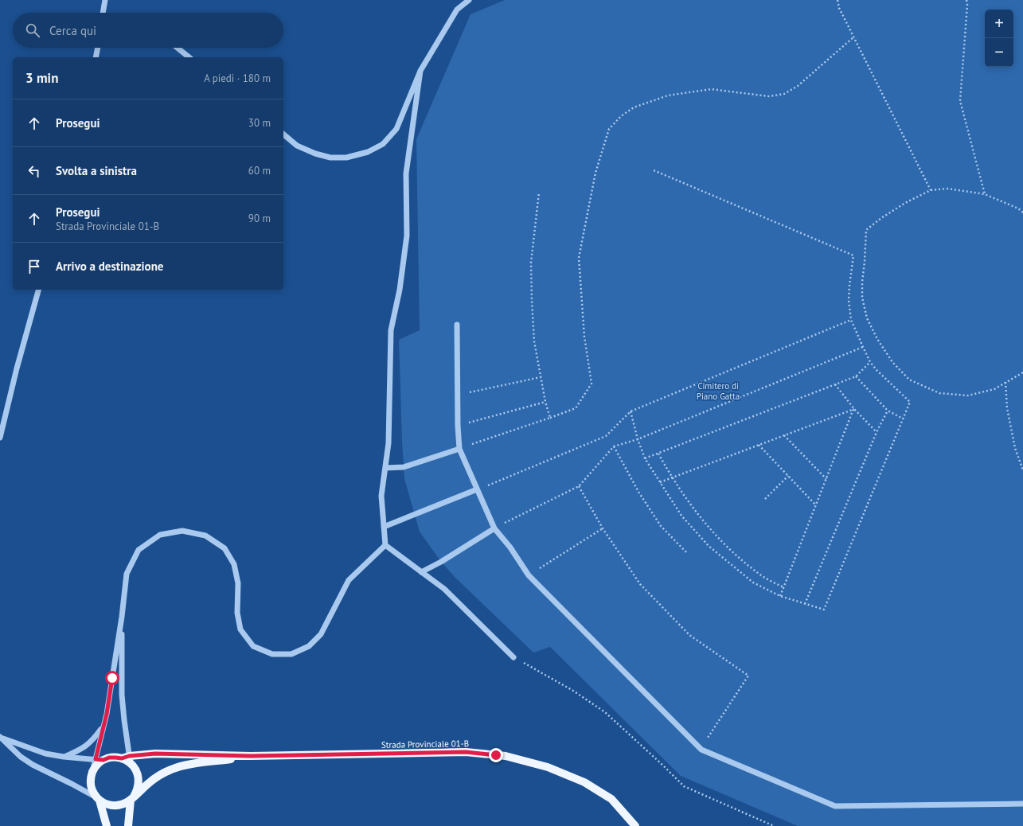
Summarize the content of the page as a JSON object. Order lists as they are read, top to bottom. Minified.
{"streets":{"main road":["Strada Provinciale 01-B"]},"parks":["Cimitero di Piano Gatta"],"page":{"map_buttons":["+","−"],"search":"Cerca qui","heading":["3 min","A piedi · 180 m"],"list":[["Prosegui","30 m"],["Svolta a sinistra","60 m"],["Prosegui","Strada Provinciale 01-B","90 m"],"Arrivo a destinazione"]}}
